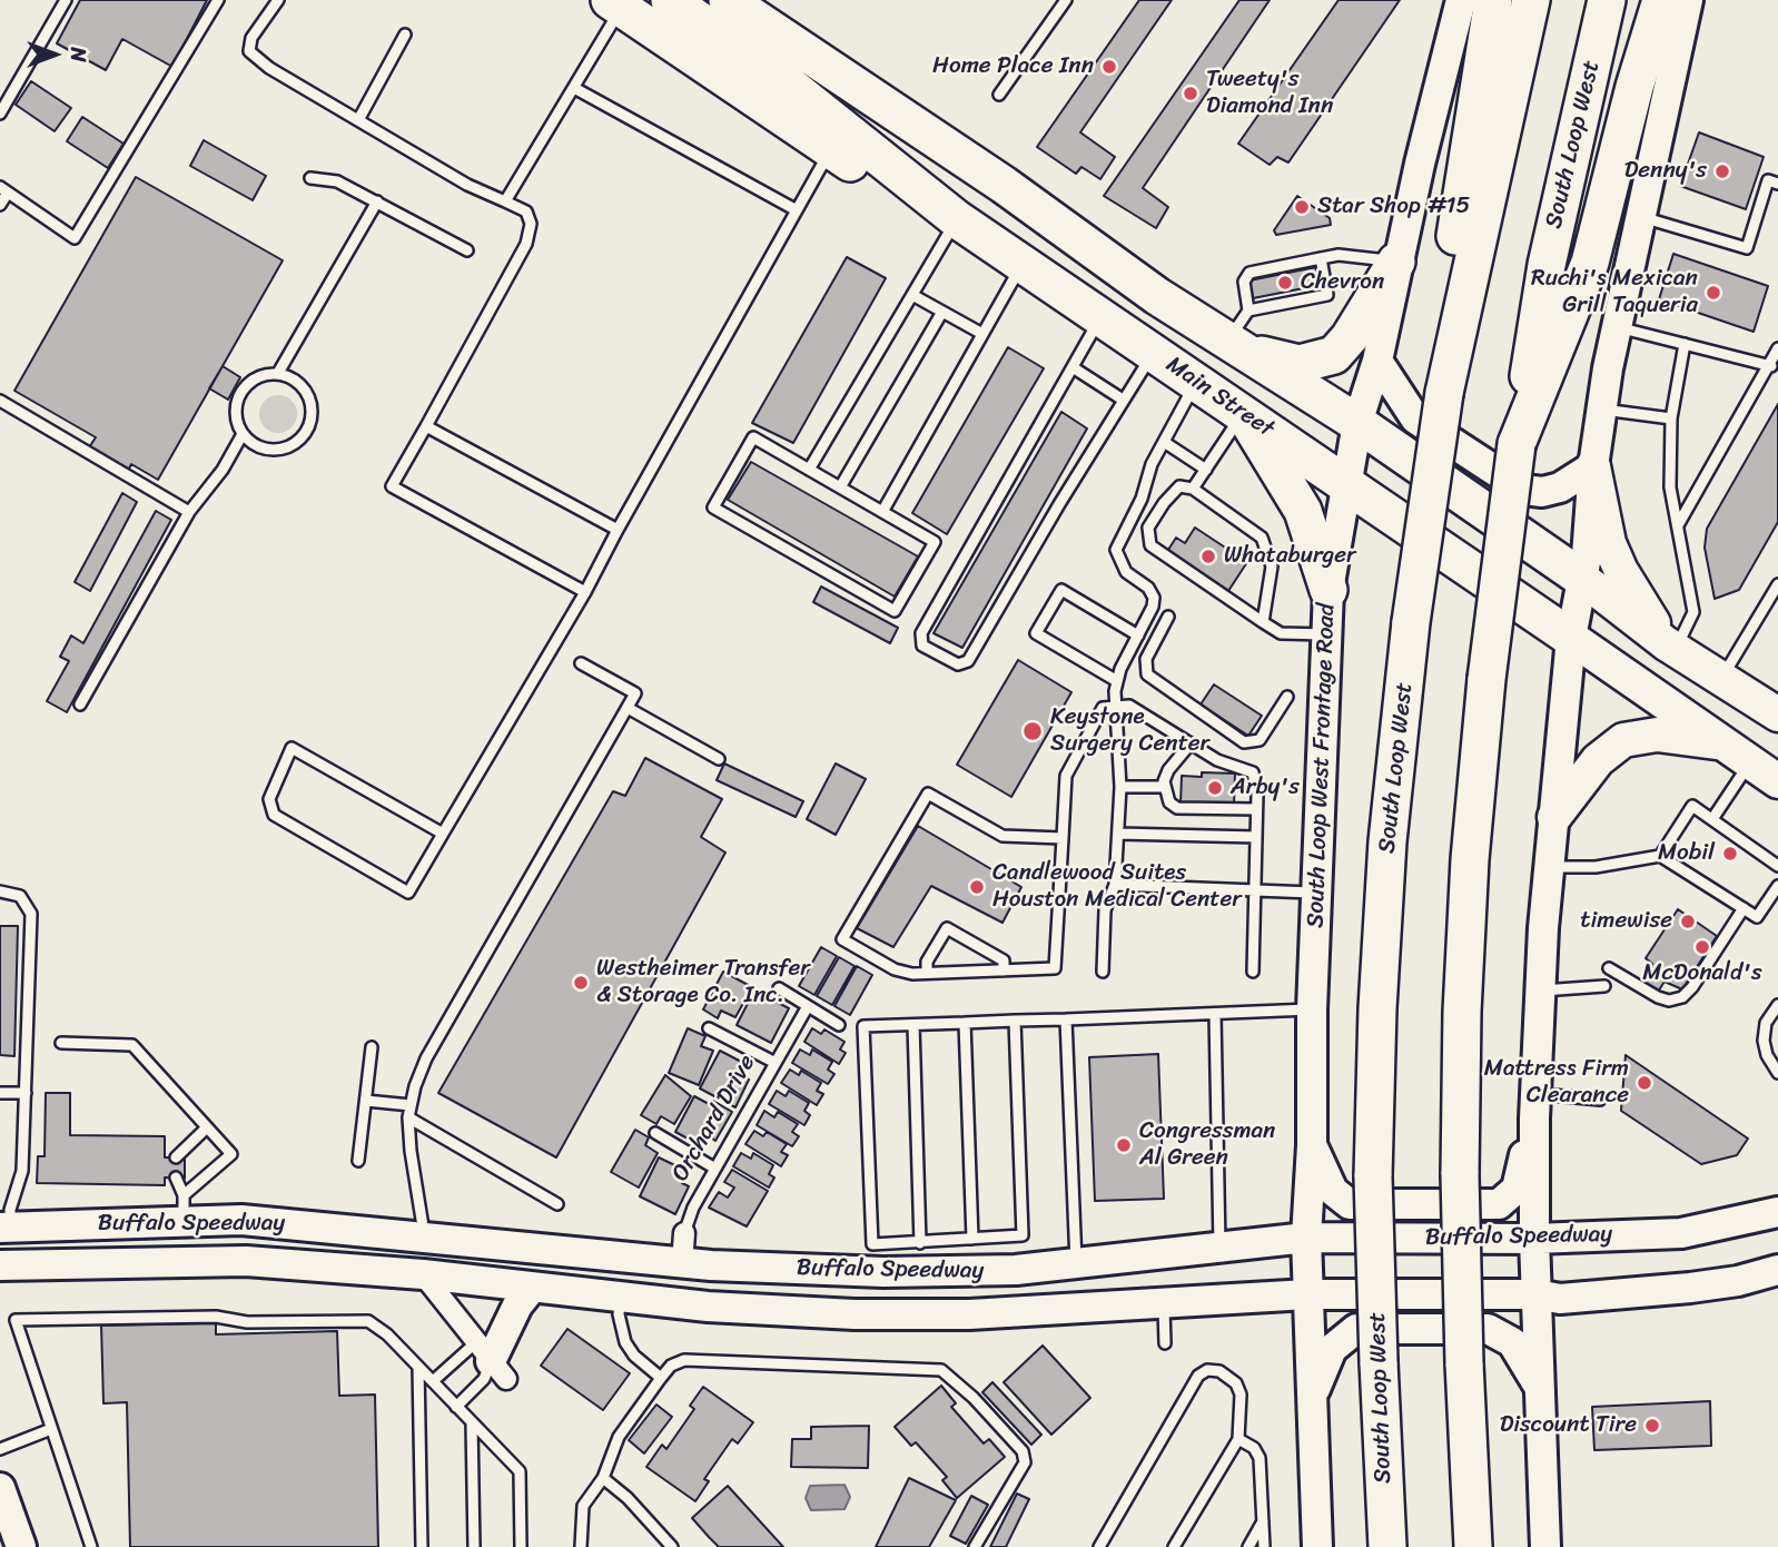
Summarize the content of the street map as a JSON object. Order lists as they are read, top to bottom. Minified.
{"streets":{"highway":["South Loop West","Main Street"],"main road":["South Loop West Frontage Road","Buffalo Speedway"],"street":["Orchard Drive"]},"crossings":[["Main Street","South Loop West Frontage Road"],["South Loop West Frontage Road","Buffalo Speedway"],["Orchard Drive","Buffalo Speedway"]],"places":["Home Place Inn","Tweety's Diamond Inn","Denny's","Star Shop #15","Chevron","Ruchi's Mexican Grill Taqueria","Whataburger","Keystone Surgery Center","Arby's","Mobil","Candlewood Suites Houston Medical Center","timewise","McDonald's","Westheimer Transfer & Storage Co. Inc.","Mattress Firm Clearance","Congressman Al Green","Discount Tire"],"north":"right"}
